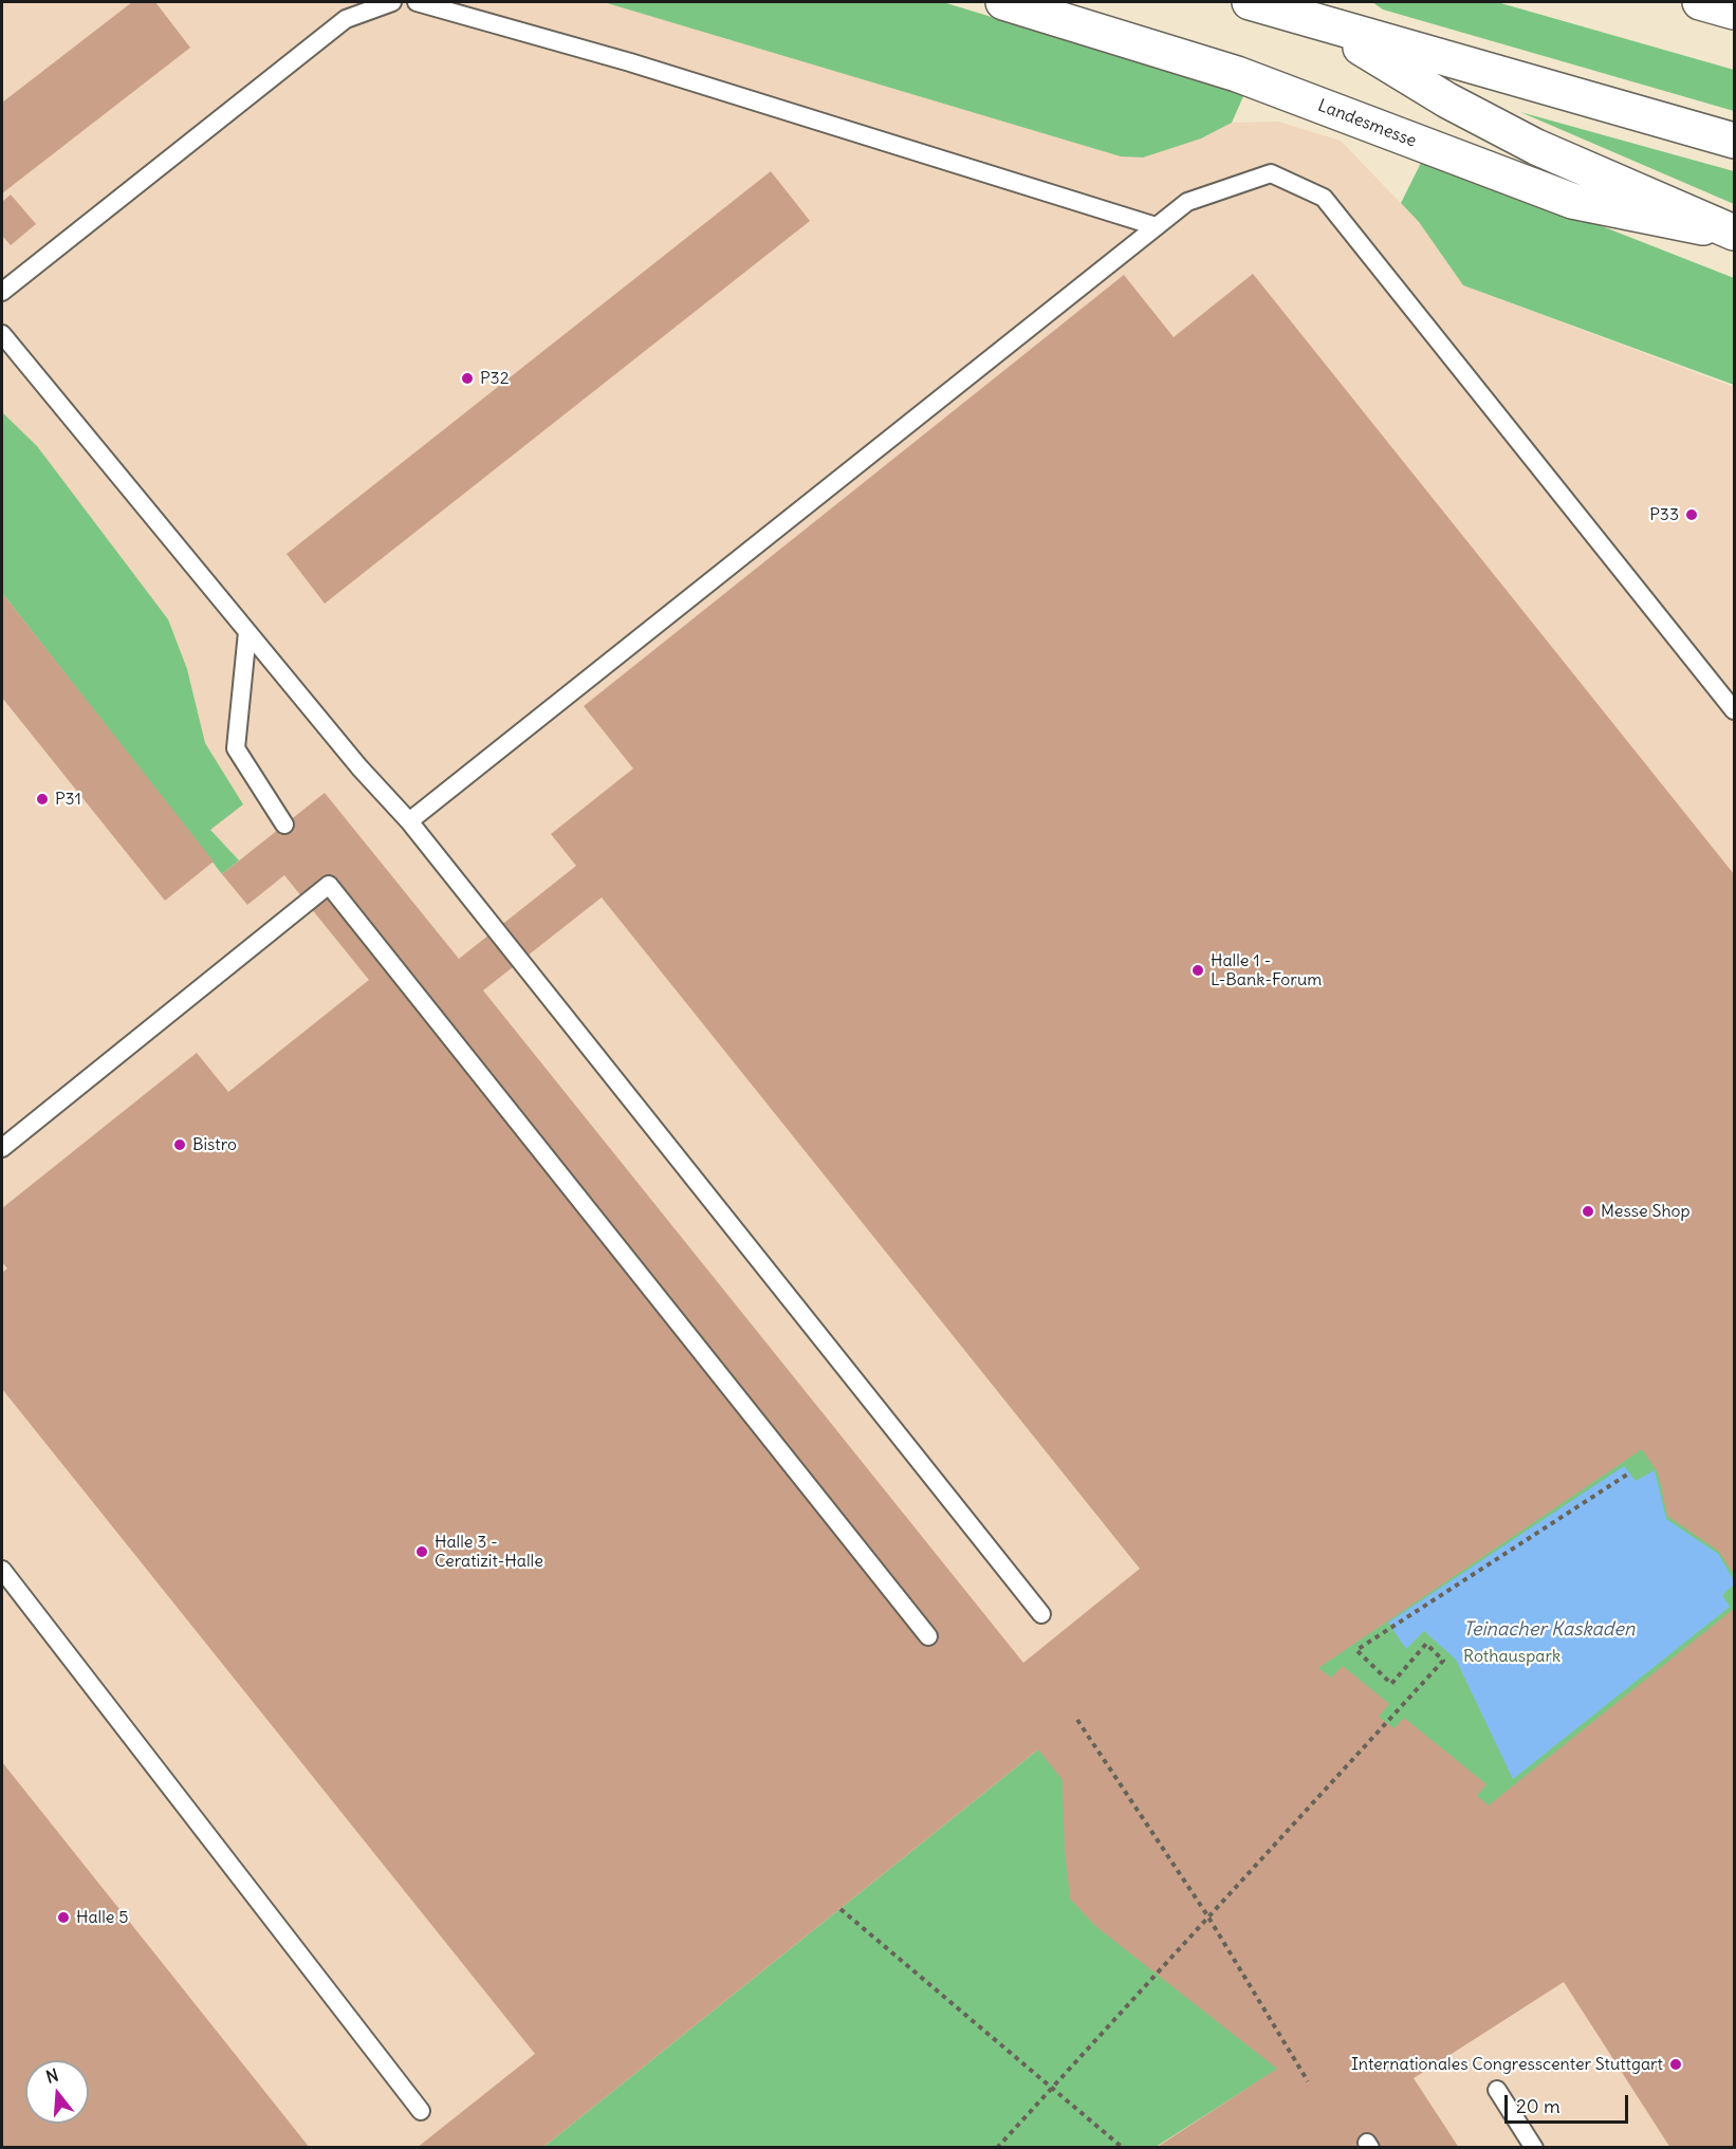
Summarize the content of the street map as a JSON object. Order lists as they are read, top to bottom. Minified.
{"streets":{"main road":["Landesmesse"]},"water":["Teinacher Kaskaden"],"parks":["Rothauspark"],"places":["P32","P33","P31","Halle 1 - L-Bank-Forum","Bistro","Messe Shop","Halle 3 - Ceratizit-Halle","Halle 5","Internationales Congresscenter Stuttgart"],"scale_bar":"20 m","north":"top"}
